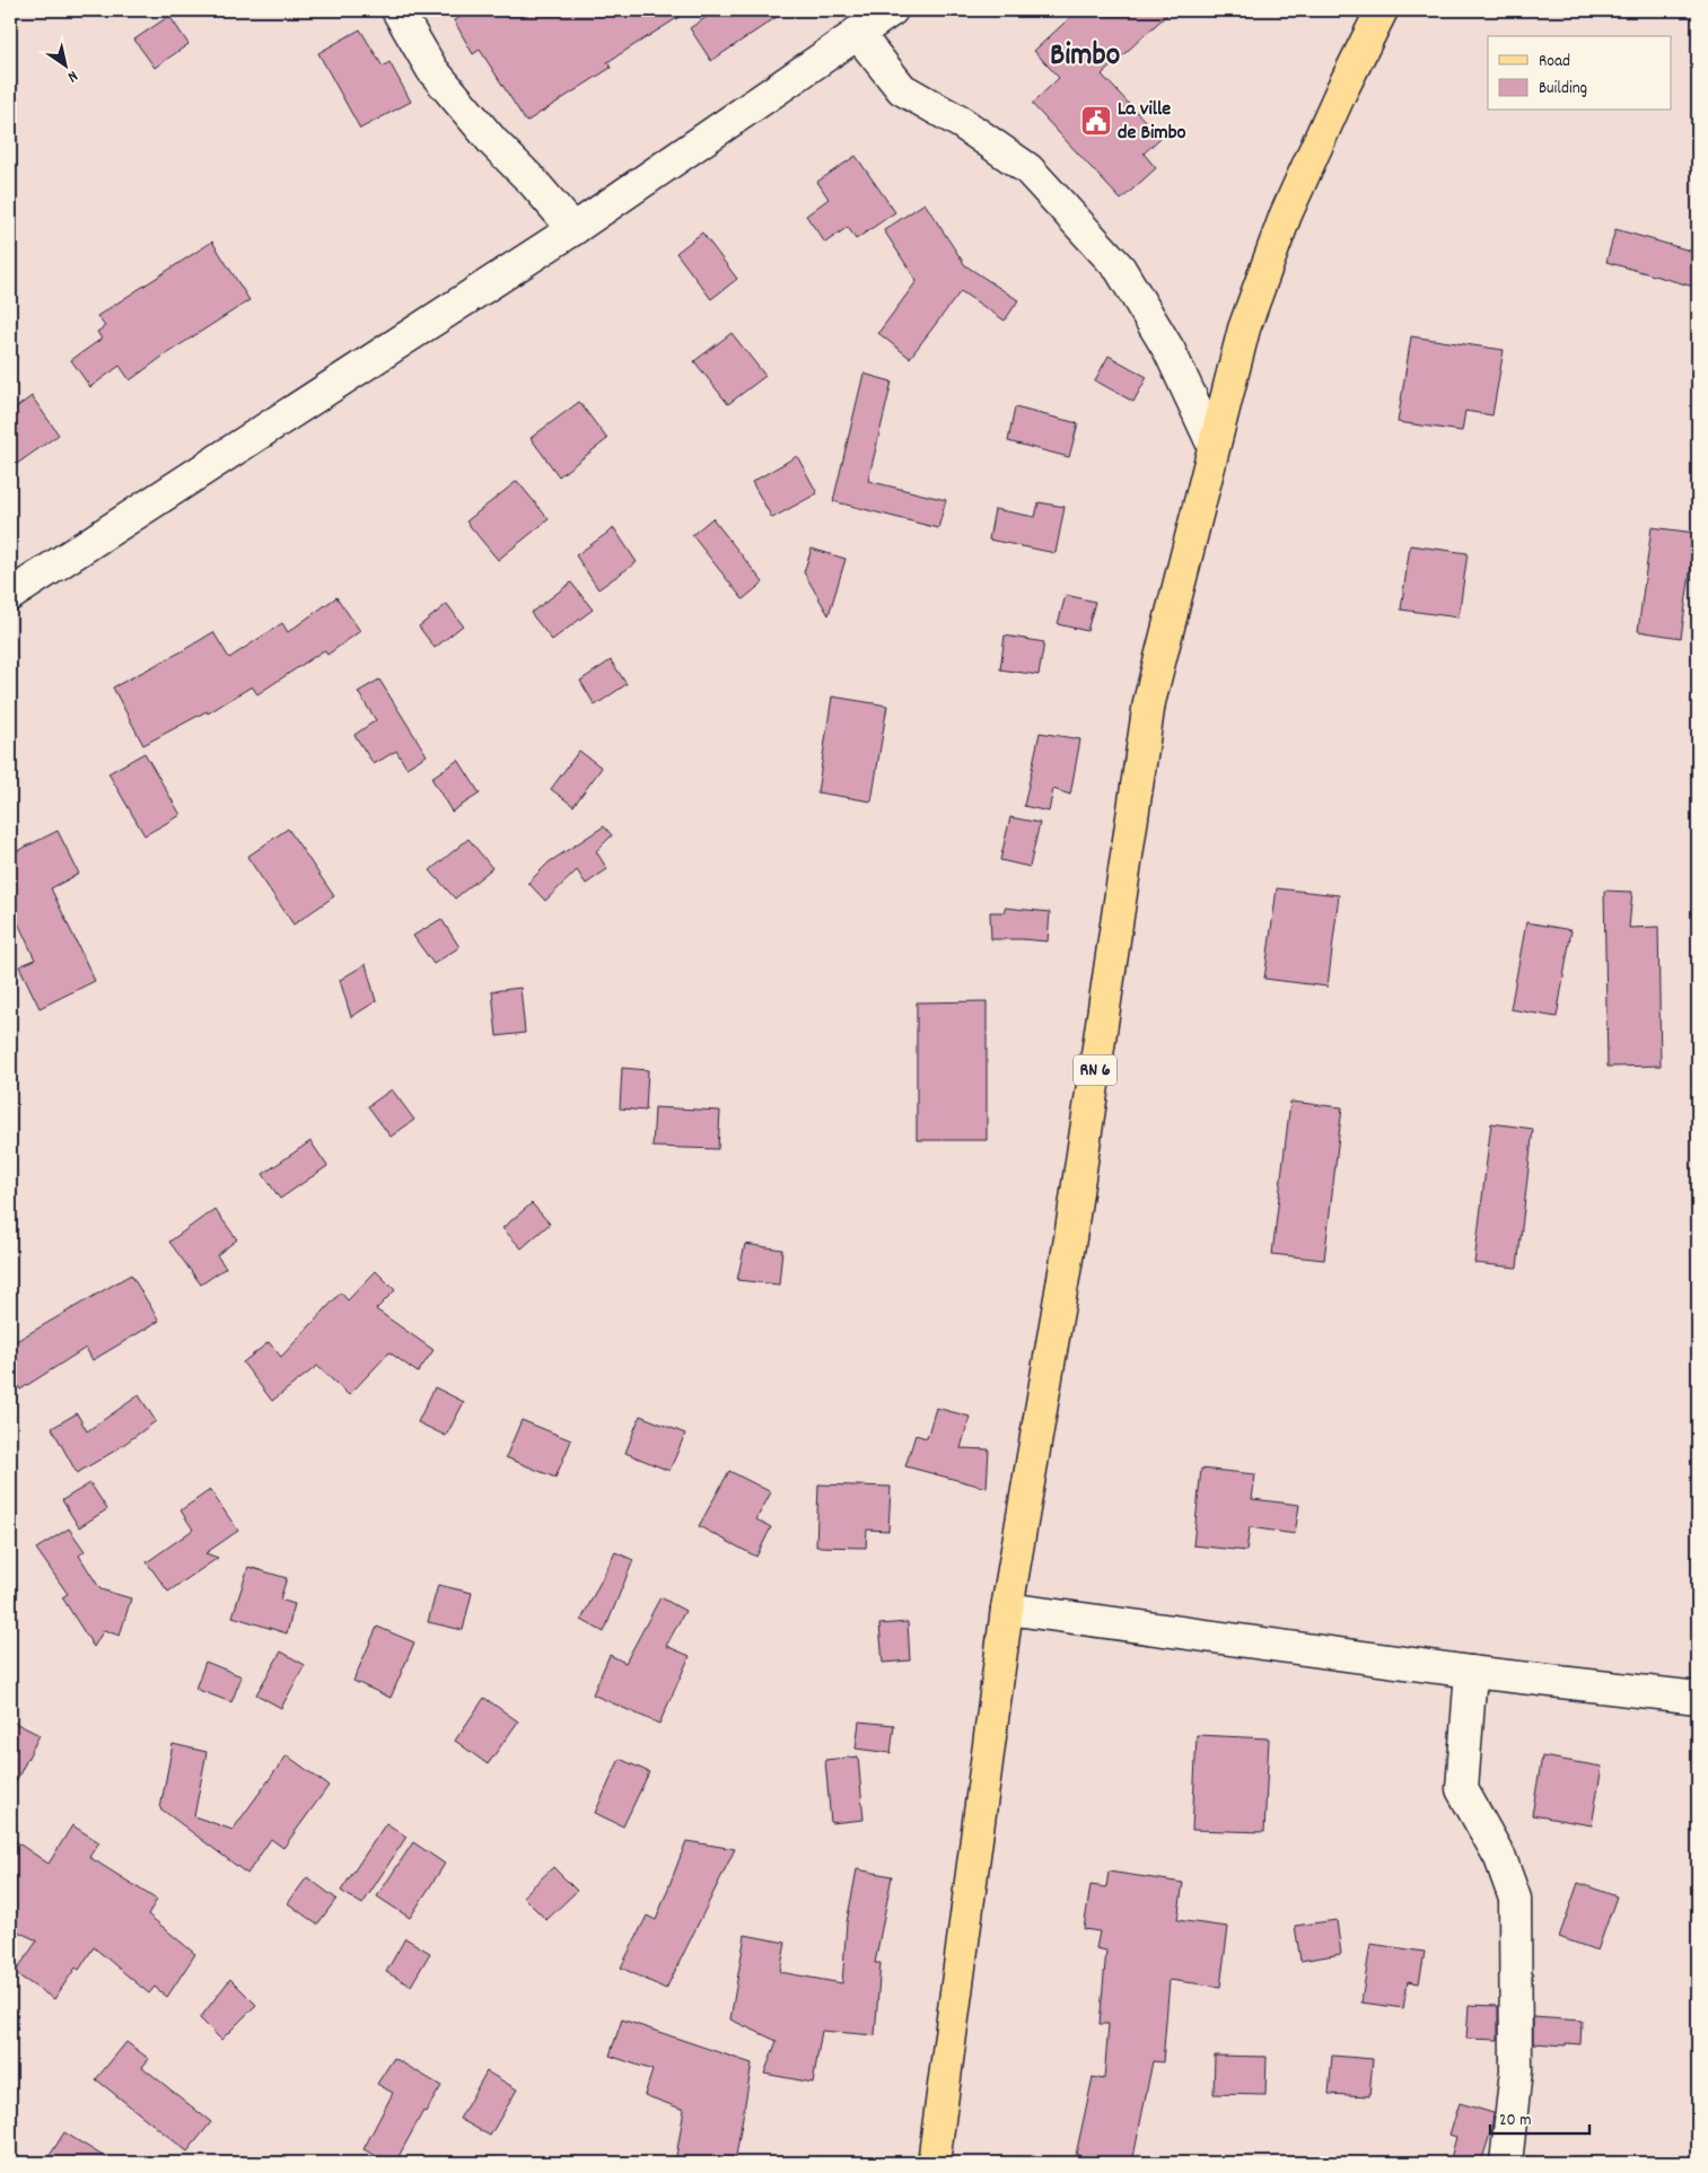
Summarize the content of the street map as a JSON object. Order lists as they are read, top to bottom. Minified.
{"streets":{"main road":["RN 6"]},"districts":["Bimbo"],"places":{"public building":["La ville de Bimbo"]},"legend":["Road","Building"],"scale_bar":"20 m","north":"bottom right"}
